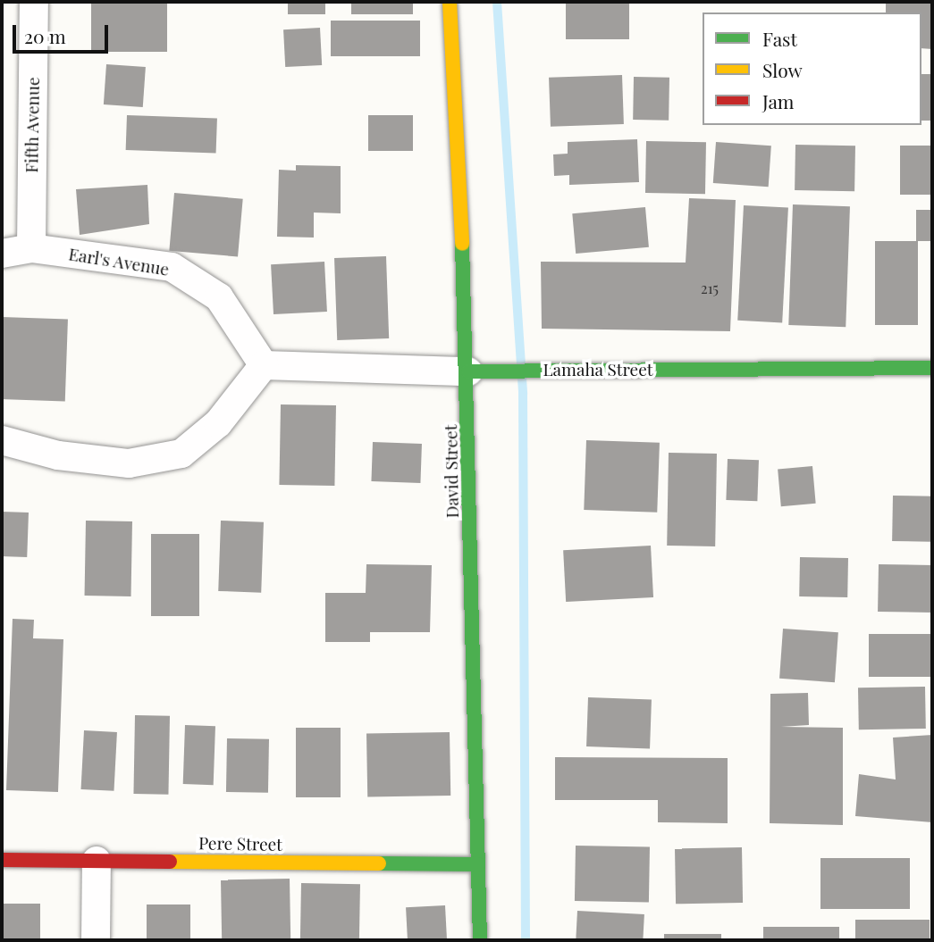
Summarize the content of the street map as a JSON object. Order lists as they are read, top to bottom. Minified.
{"streets":{"street":["Fifth Avenue","Earl's Avenue","Lamaha Street","David Street","Pere Street"]},"crossings":[["Fifth Avenue","Earl's Avenue"],["Earl's Avenue","Lamaha Street"],["Lamaha Street","David Street"],["David Street","Pere Street"]],"house_numbers":["215"],"legend":["Fast","Slow","Jam"],"scale_bar":"20 m"}
